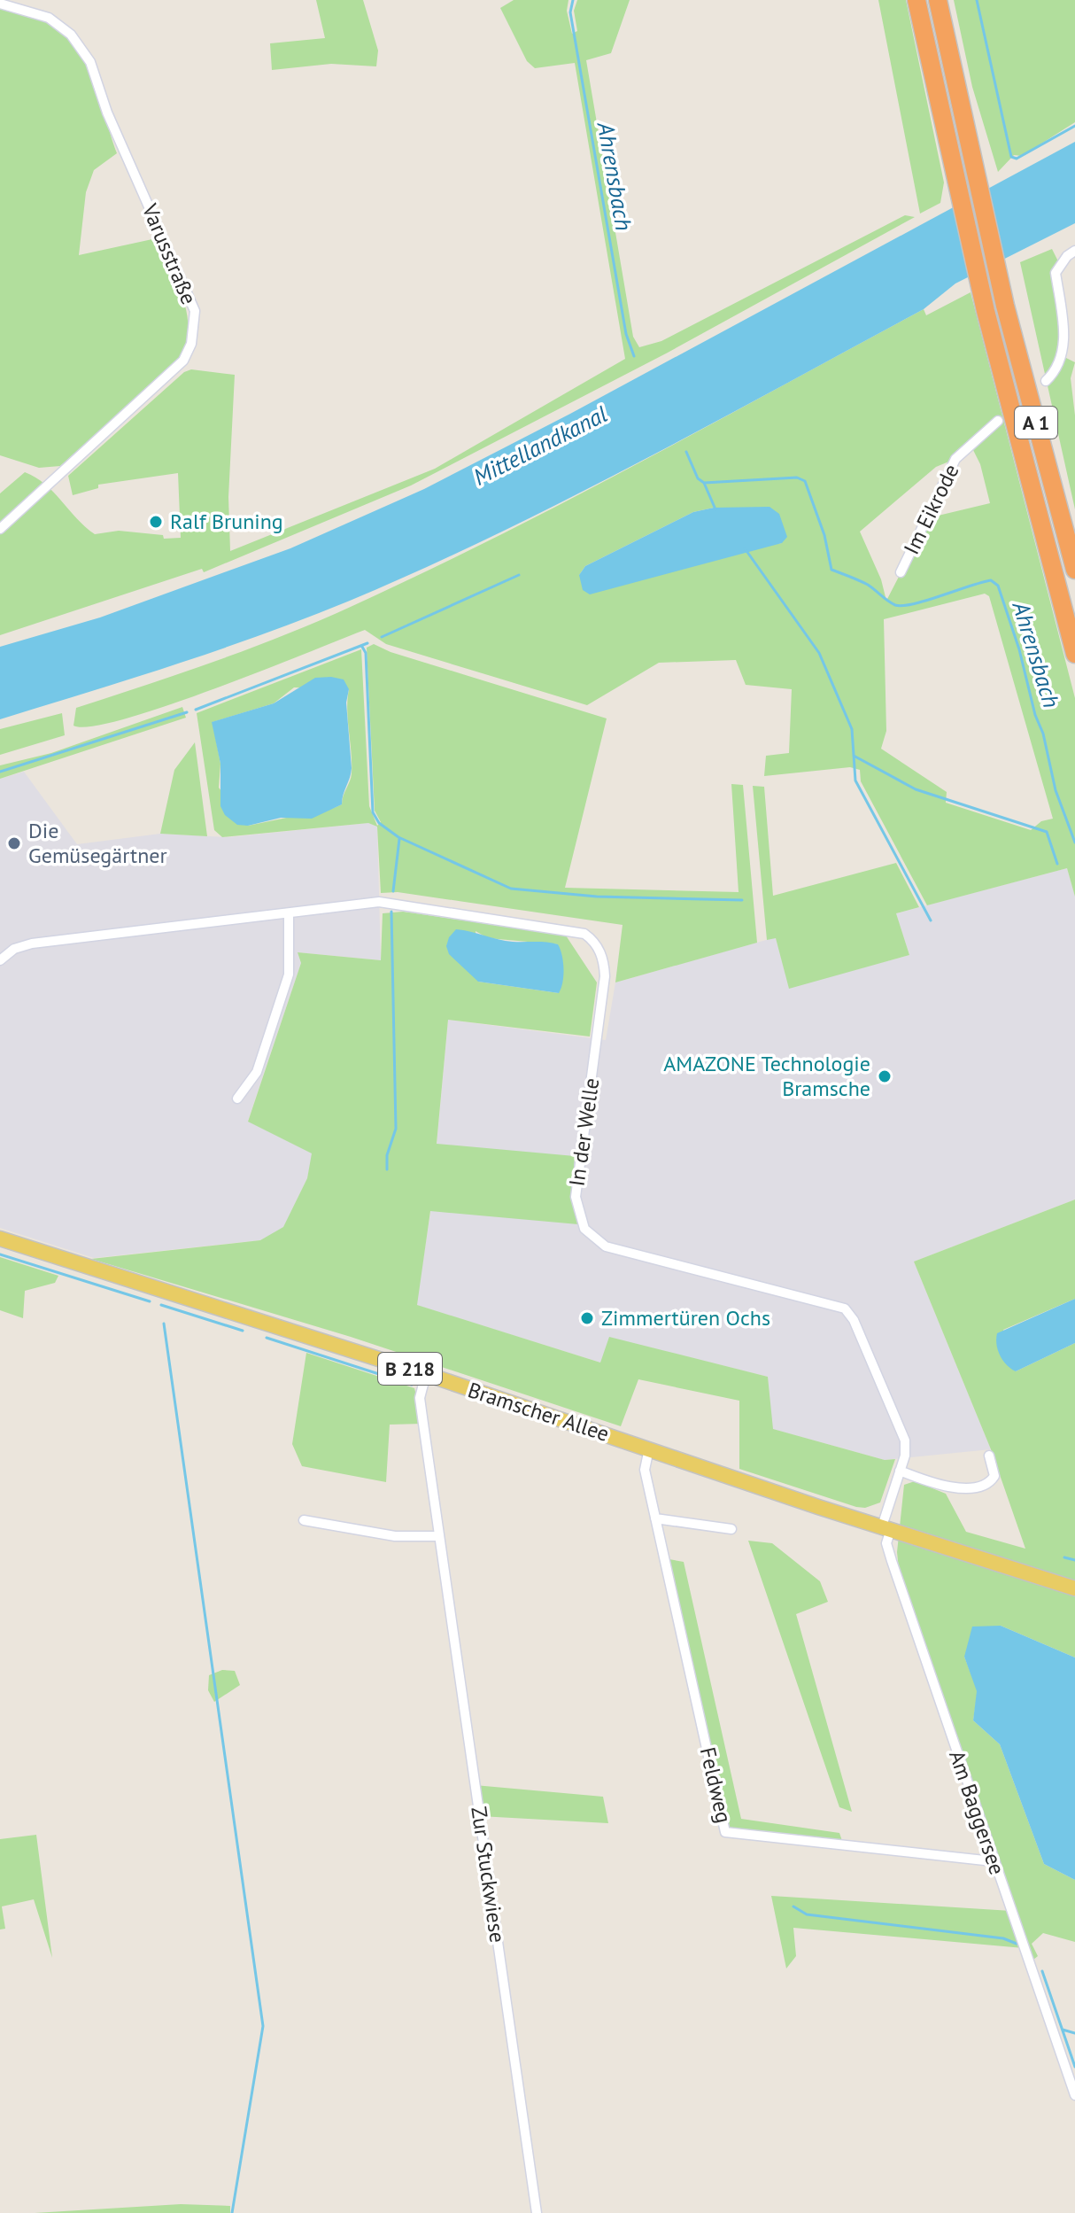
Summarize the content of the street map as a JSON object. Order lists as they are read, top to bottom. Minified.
{"streets":{"highway":["A 1"],"main road":["B 218","Bramscher Allee"],"street":["Varusstraße","Im Eikrode","In der Welle","Feldweg","Am Baggersee","Zur Stuckwiese"]},"crossings":[["In der Welle","Bramscher Allee"],["In der Welle","Am Baggersee"],["Bramscher Allee","Feldweg"],["Bramscher Allee","Am Baggersee"],["Bramscher Allee","Zur Stuckwiese"],["Feldweg","Am Baggersee"]],"water":["Ahrensbach","Mittellandkanal"],"places":["Ralf Bruning","Die Gemüsegärtner","AMAZONE Technologie Bramsche","Zimmertüren Ochs"]}
